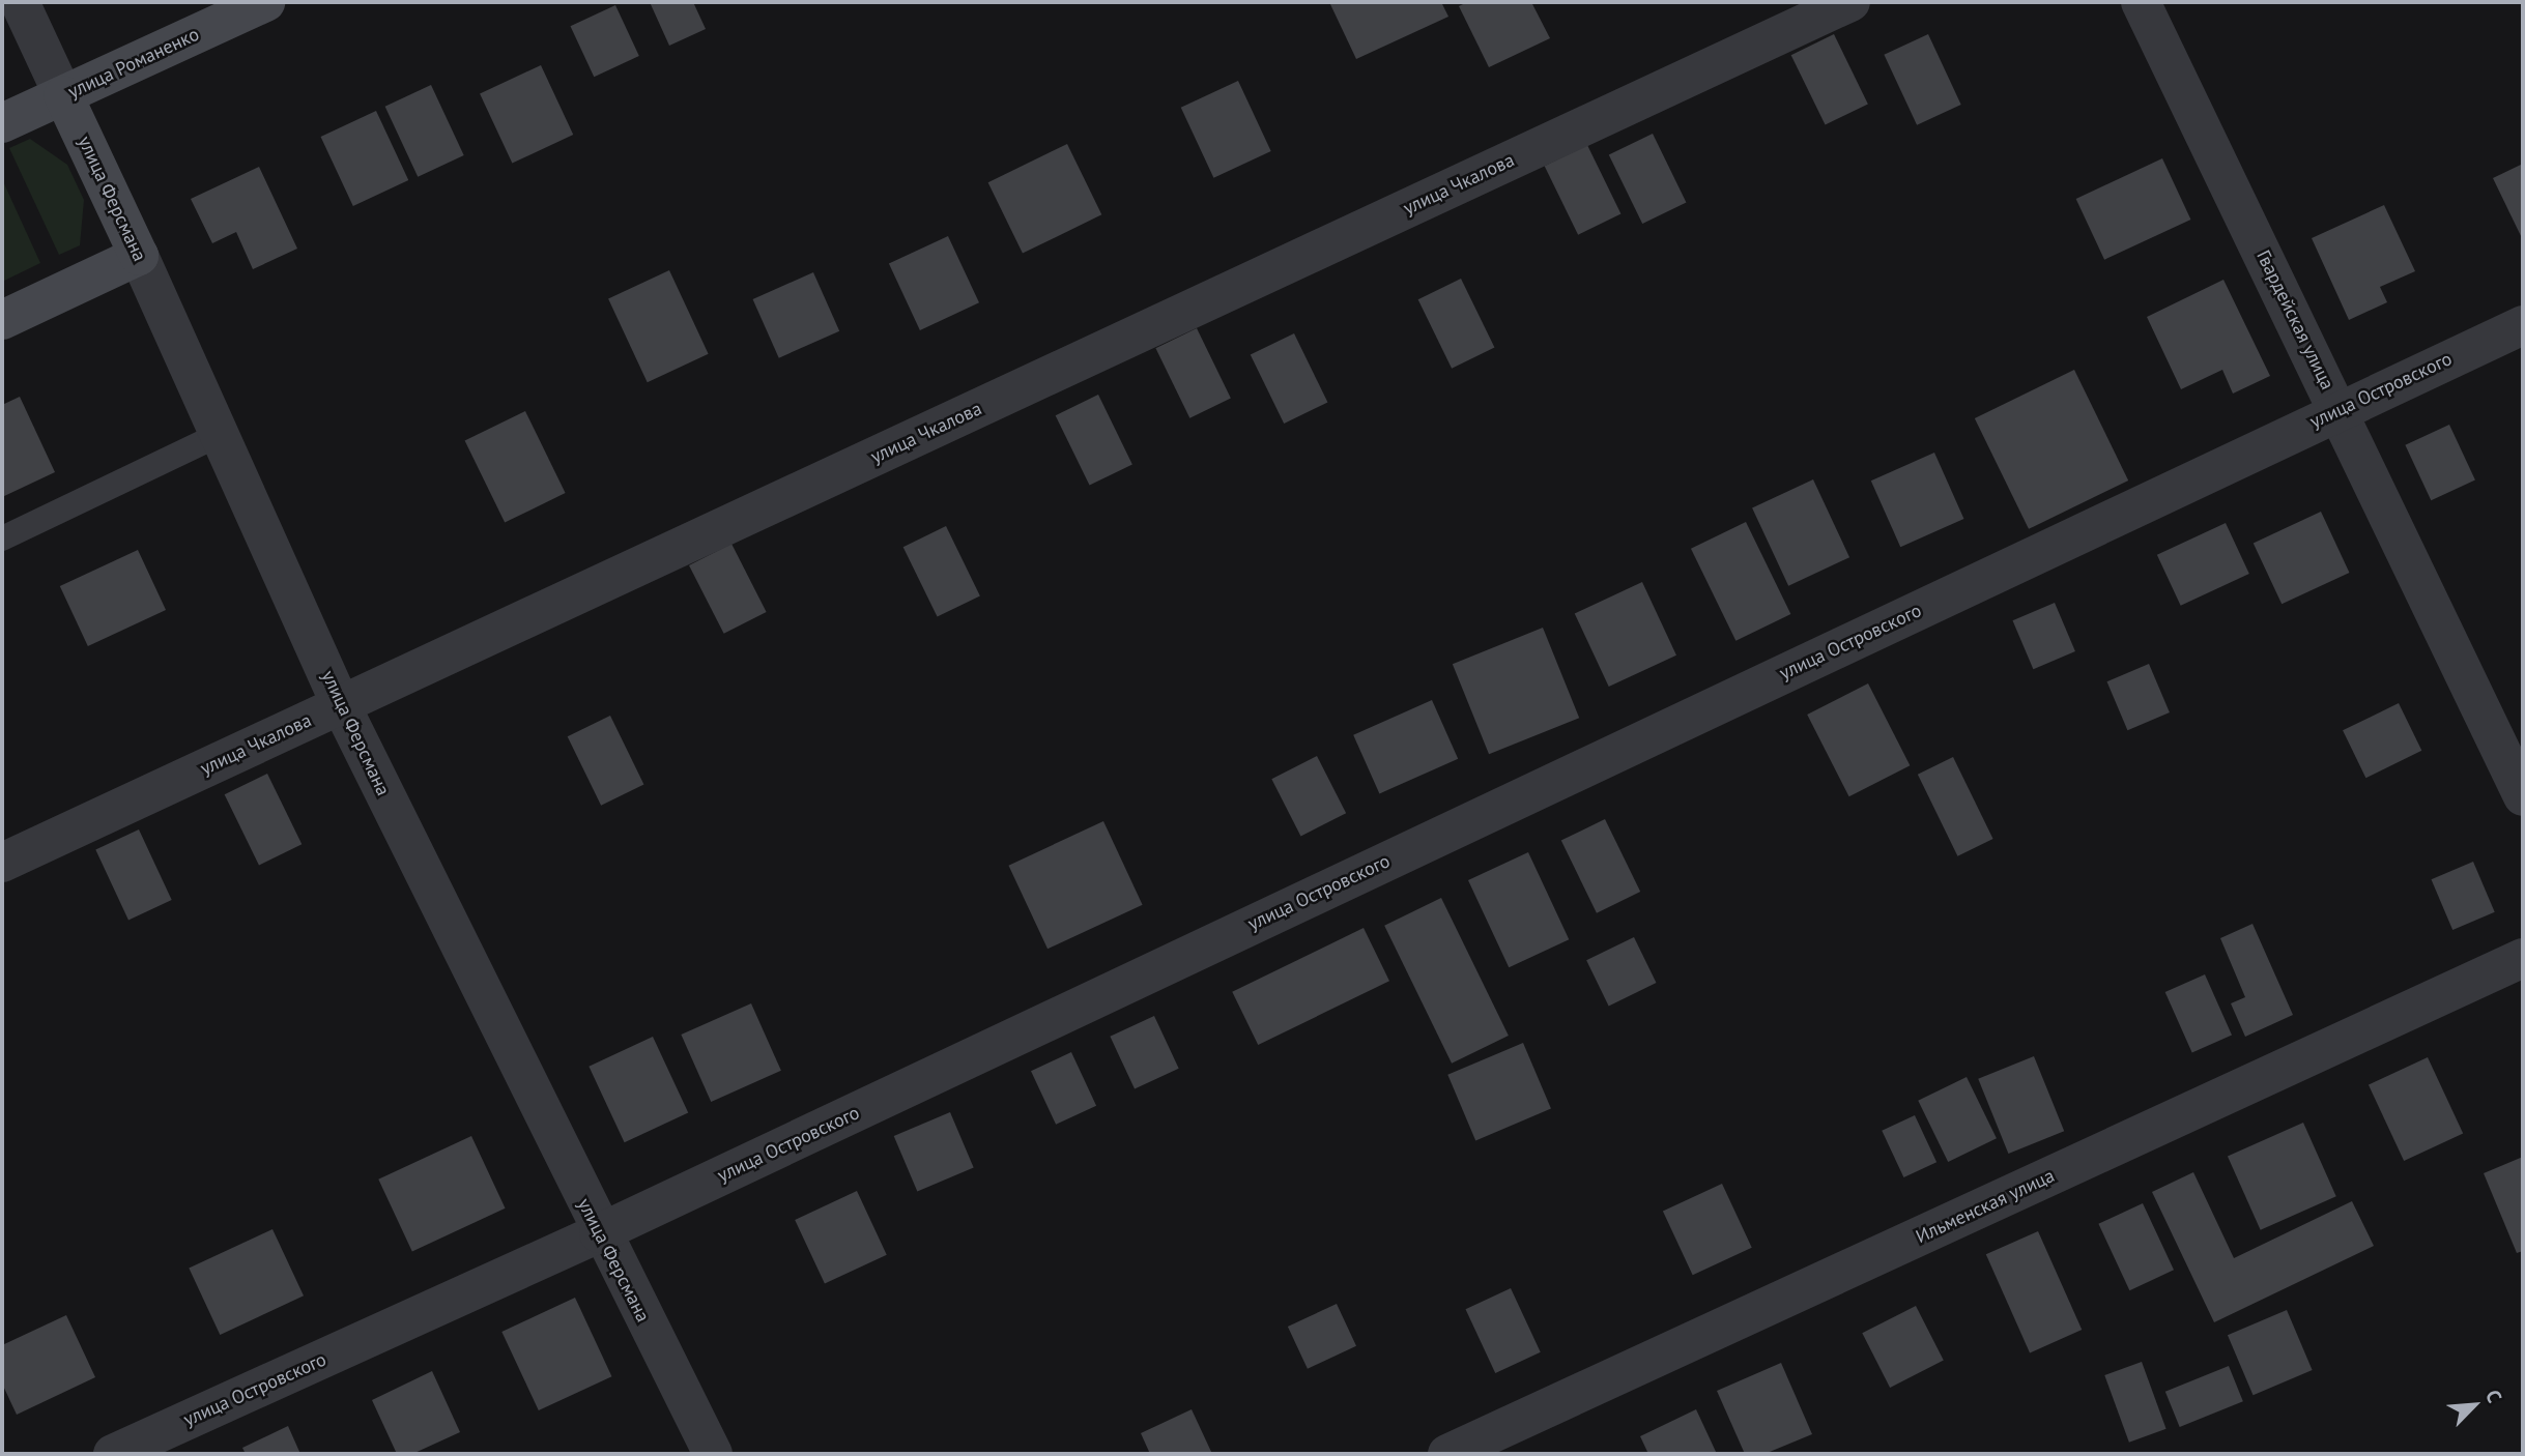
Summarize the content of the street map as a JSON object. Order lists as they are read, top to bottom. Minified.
{"streets":{"main road":["улица Романенко","улица Ферсмана"],"street":["улица Чкалова","Гвардейская улица","улица Островского","Ильменская улица"]},"crossings":[["улица Романенко","улица Ферсмана"],["улица Чкалова","улица Ферсмана"],["улица Ферсмана","улица Островского"],["Гвардейская улица","улица Островского"]],"north":"top right"}
